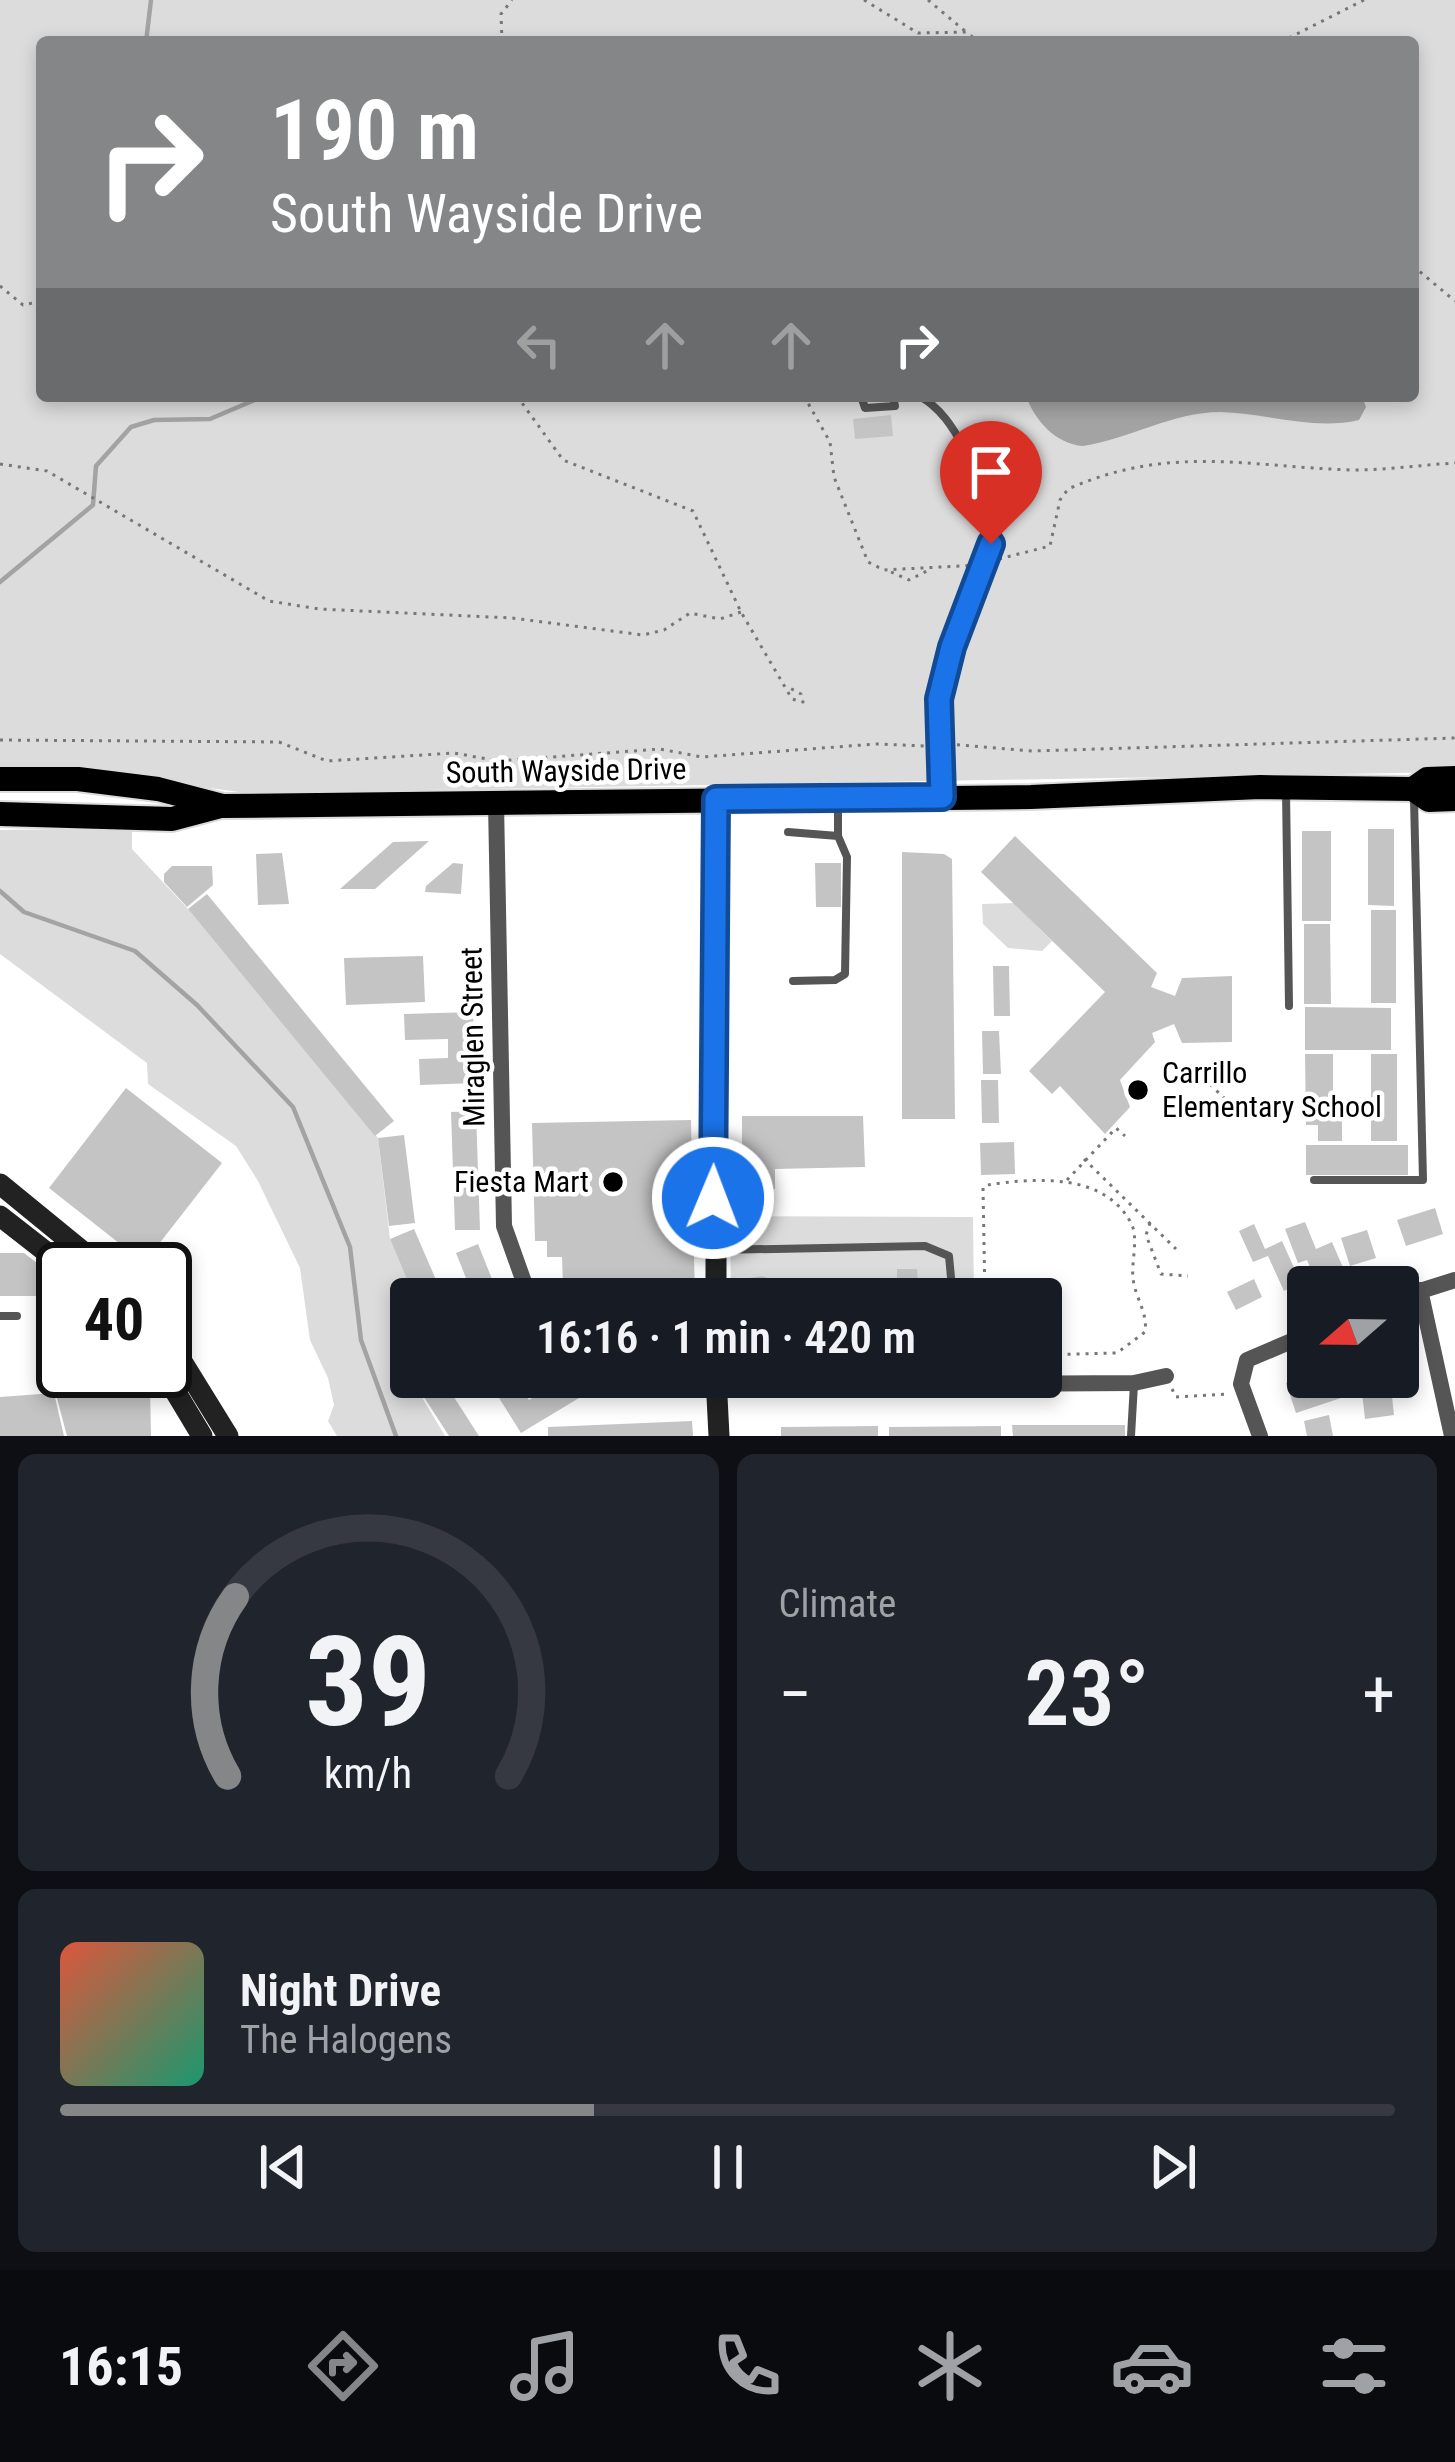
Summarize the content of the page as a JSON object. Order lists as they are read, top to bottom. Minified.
{"streets":{"main road":["South Wayside Drive"],"street":["Miraglen Street"]},"crossings":[["South Wayside Drive","Miraglen Street"]],"places":["Carrillo Elementary School","Fiesta Mart"],"north":"left","page":{"turn":["190 m","South Wayside Drive"],"limit":"40","trip":"16:16 · 1 min · 420 m","tile":"Climate","heat":["−","23°","+"],"song":["Night Drive","The Halogens"],"tabs":"16:15","gauge":["39","km/h"]}}
